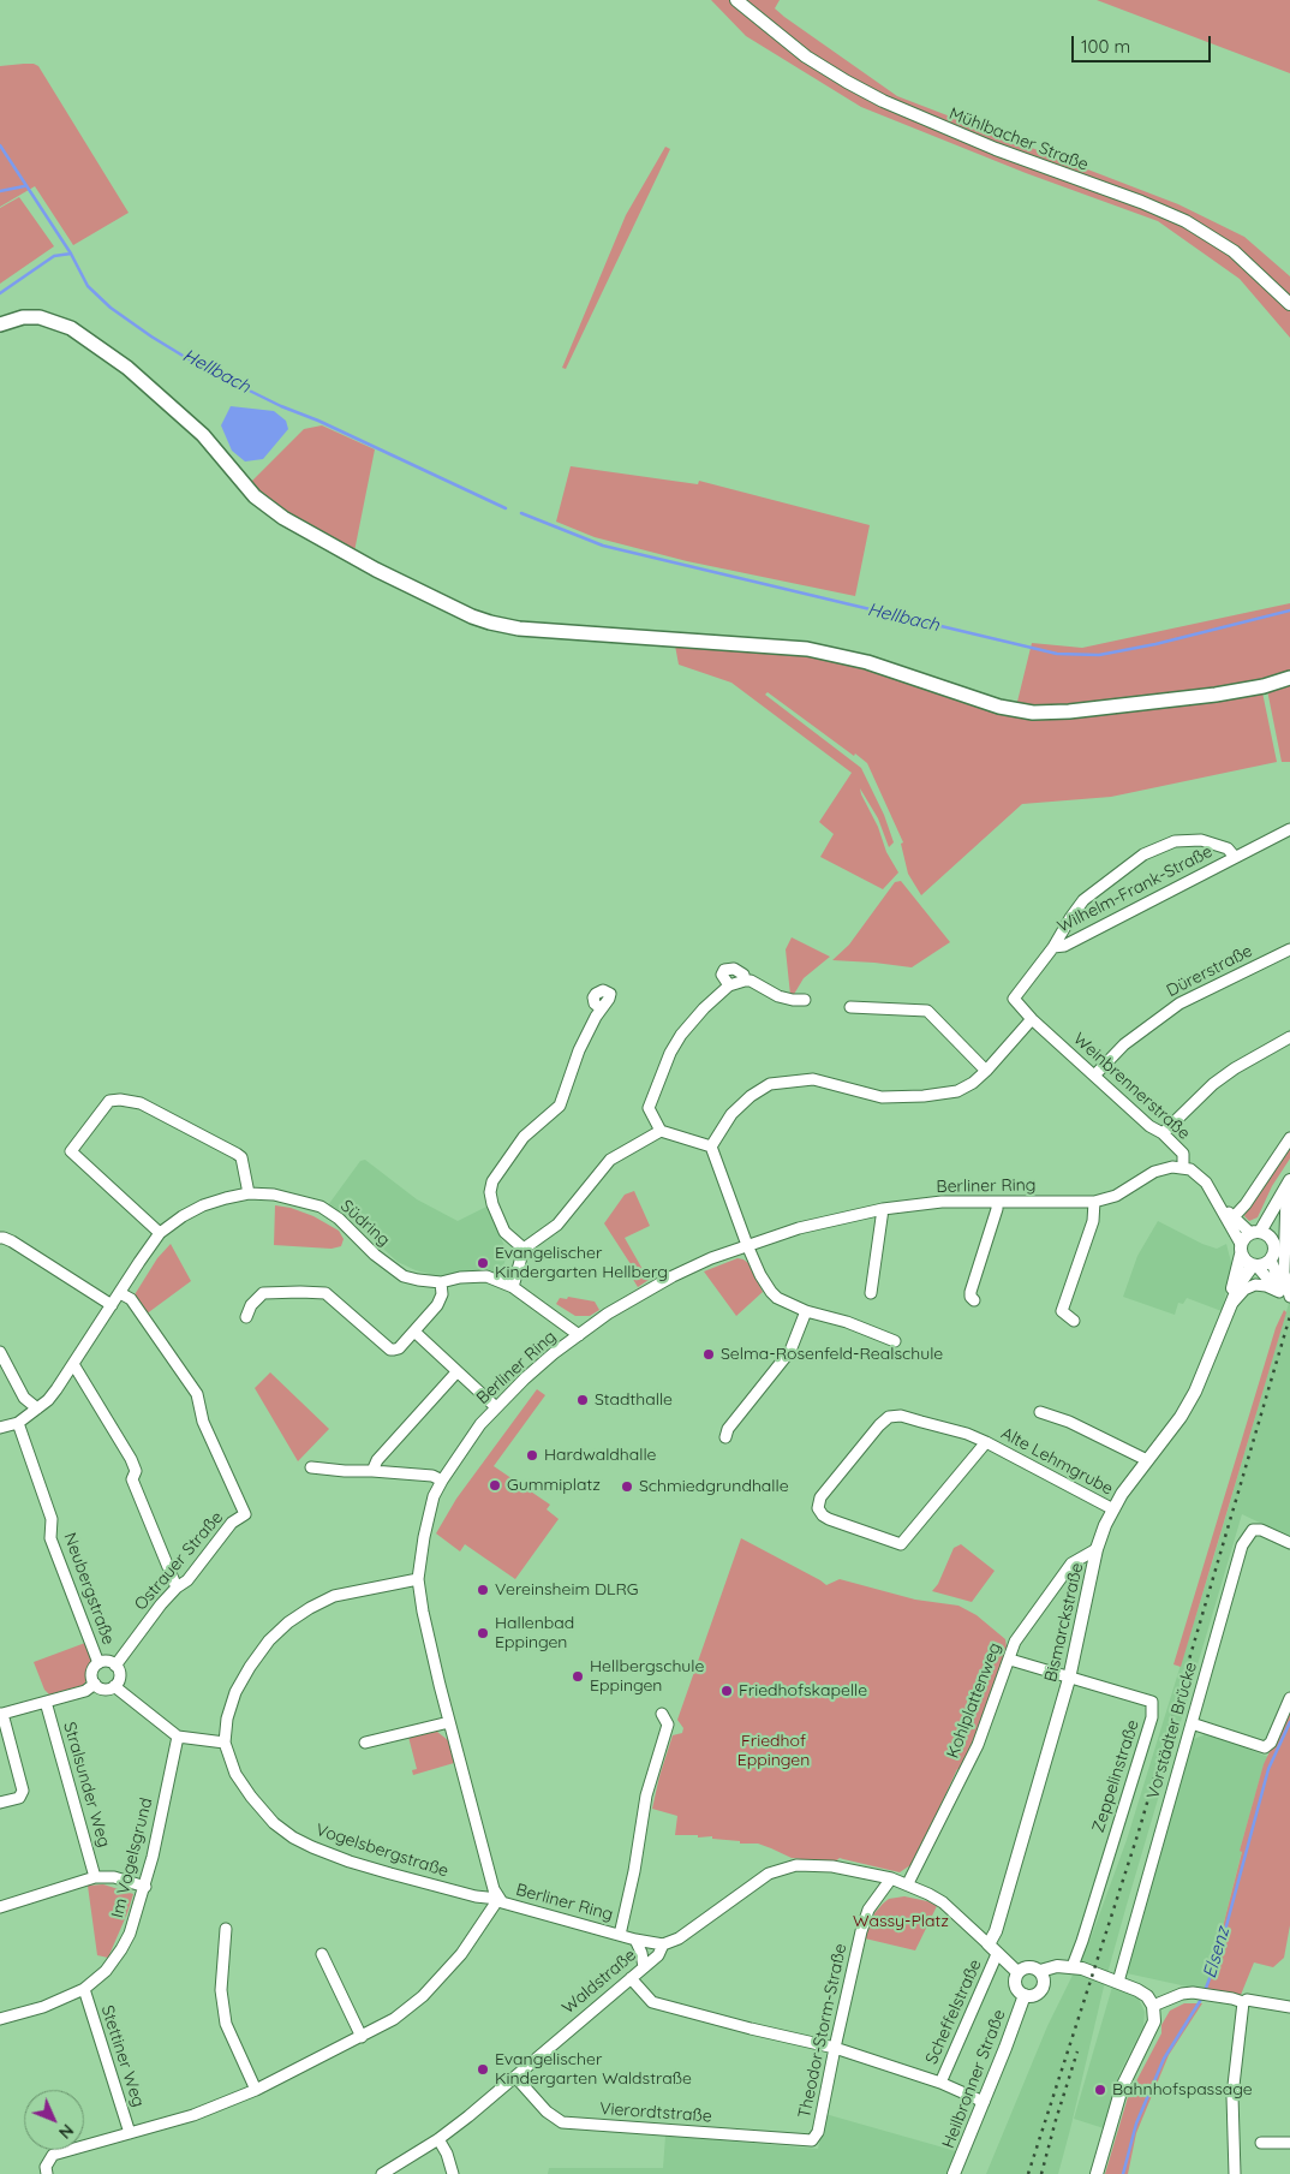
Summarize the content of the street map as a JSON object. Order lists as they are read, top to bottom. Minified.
{"streets":{"street":["Mühlbacher Straße","Wilhelm-Frank-Straße","Dürerstraße","Weinbrennerstraße","Berliner Ring","Südring","Alte Lehmgrube","Ostrauer Straße","Neubergstraße","Bismarckstraße","Kohlplattenweg","Vorstädter Brücke","Zeppelinstraße","Stralsunder Weg","Vogelsbergstraße","Im Vogelsgrund","Waldstraße","Scheffelstraße","Theodor-Storm-Straße","Stettiner Weg","Heilbronner Straße","Vierordtstraße"]},"crossings":[["Wilhelm-Frank-Straße","Weinbrennerstraße"],["Dürerstraße","Weinbrennerstraße"],["Weinbrennerstraße","Berliner Ring"],["Weinbrennerstraße","Bismarckstraße"],["Berliner Ring","Südring"],["Berliner Ring","Vogelsbergstraße"],["Berliner Ring","Waldstraße"],["Südring","Ostrauer Straße"],["Südring","Neubergstraße"],["Alte Lehmgrube","Bismarckstraße"],["Ostrauer Straße","Neubergstraße"],["Bismarckstraße","Kohlplattenweg"],["Bismarckstraße","Zeppelinstraße"],["Bismarckstraße","Scheffelstraße"],["Kohlplattenweg","Zeppelinstraße"],["Im Vogelsgrund","Stettiner Weg"],["Waldstraße","Theodor-Storm-Straße"],["Waldstraße","Vierordtstraße"],["Theodor-Storm-Straße","Vierordtstraße"]],"water":["Hellbach","Elsenz"],"parks":["Friedhof Eppingen","Wassy-Platz"],"places":["Evangelischer Kindergarten Hellberg","Selma-Rosenfeld-Realschule","Stadthalle","Hardwaldhalle","Gummiplatz","Schmiedgrundhalle","Vereinsheim DLRG","Hallenbad Eppingen","Hellbergschule Eppingen","Friedhofskapelle","Evangelischer Kindergarten Waldstraße","Bahnhofspassage"],"scale_bar":"100 m","north":"bottom right"}
